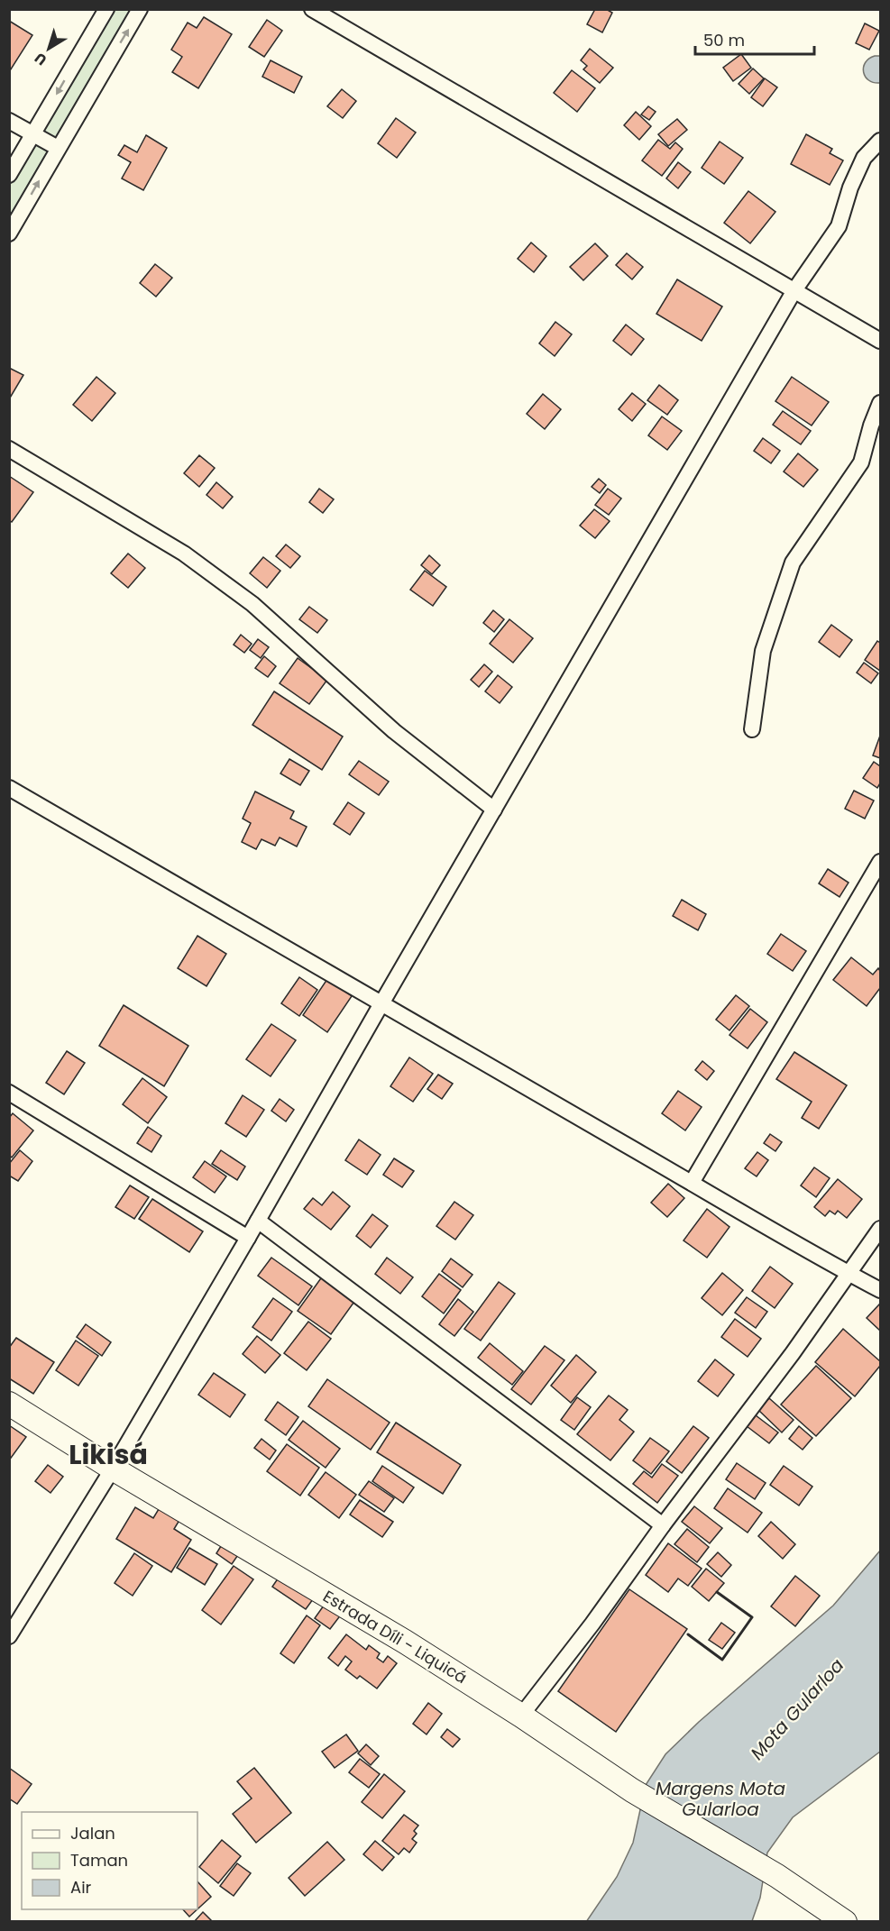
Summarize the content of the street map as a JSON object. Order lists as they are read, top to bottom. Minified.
{"streets":{"main road":["Estrada Díli - Liquicá"]},"districts":["Likisá"],"water":["Mota Gularloa","Margens Mota Gularloa"],"legend":["Jalan","Taman","Air"],"scale_bar":"50 m","north":"bottom left"}
